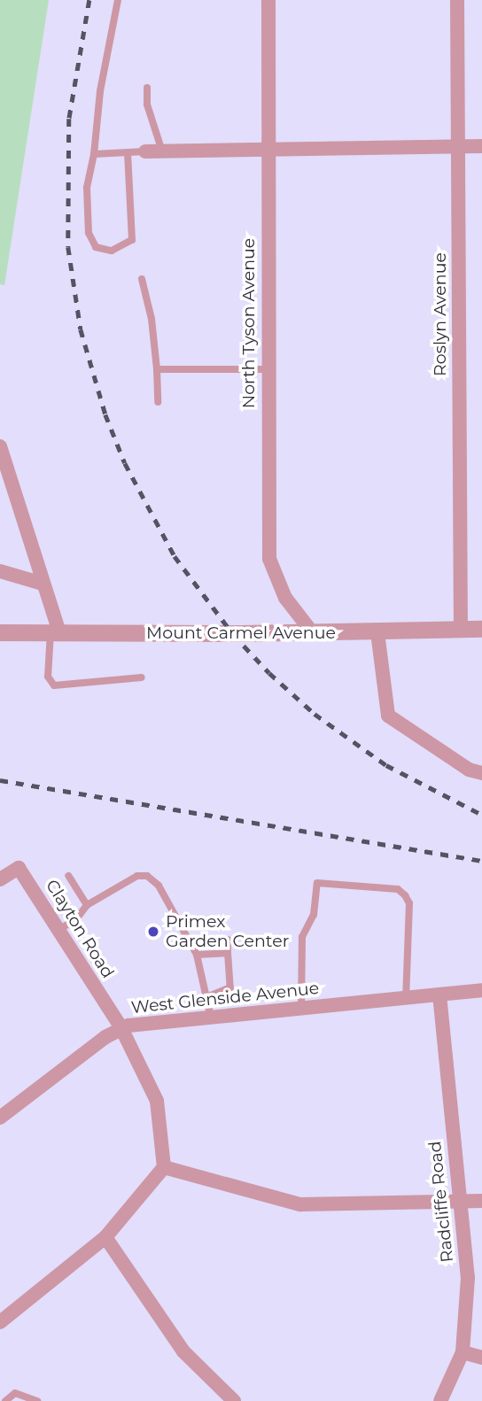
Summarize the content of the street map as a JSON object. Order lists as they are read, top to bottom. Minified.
{"streets":{"street":["Roslyn Avenue","North Tyson Avenue","Mount Carmel Avenue","Clayton Road","West Glenside Avenue","Radcliffe Road"]},"crossings":[["Roslyn Avenue","Mount Carmel Avenue"],["North Tyson Avenue","Mount Carmel Avenue"],["Clayton Road","West Glenside Avenue"],["West Glenside Avenue","Radcliffe Road"]],"places":["Primex Garden Center"]}
